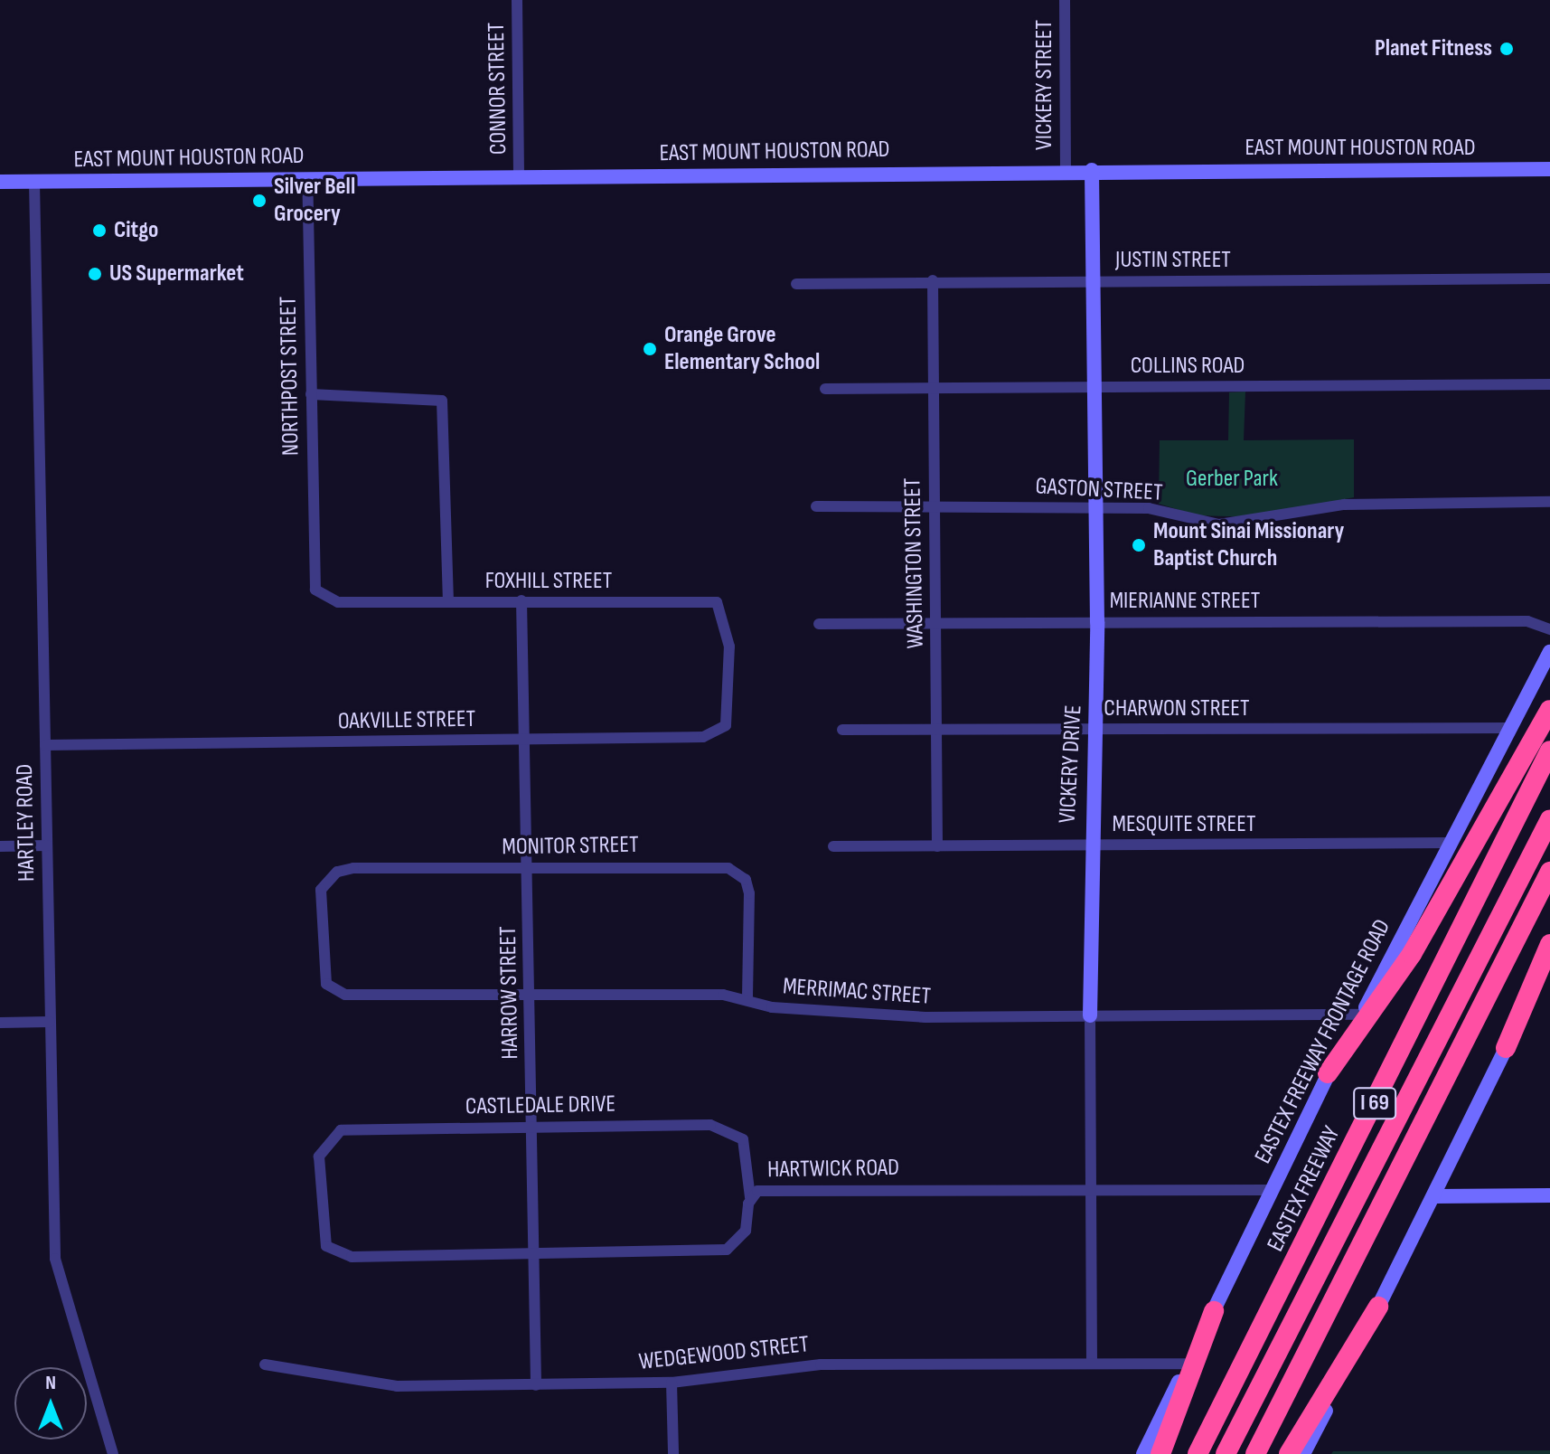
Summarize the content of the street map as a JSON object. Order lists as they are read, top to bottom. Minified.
{"streets":{"highway":["I 69","EASTEX FREEWAY"],"street":["VICKERY STREET","CONNOR STREET","EAST MOUNT HOUSTON ROAD","JUSTIN STREET","COLLINS ROAD","NORTHPOST STREET","GASTON STREET","WASHINGTON STREET","FOXHILL STREET","MIERIANNE STREET","CHARWON STREET","OAKVILLE STREET","VICKERY DRIVE","HARTLEY ROAD","MESQUITE STREET","MONITOR STREET","MERRIMAC STREET","HARROW STREET","EASTEX FREEWAY FRONTAGE ROAD","CASTLEDALE DRIVE","HARTWICK ROAD","WEDGEWOOD STREET"]},"crossings":[["VICKERY STREET","EAST MOUNT HOUSTON ROAD"],["CONNOR STREET","EAST MOUNT HOUSTON ROAD"],["EAST MOUNT HOUSTON ROAD","NORTHPOST STREET"],["EAST MOUNT HOUSTON ROAD","VICKERY DRIVE"],["EAST MOUNT HOUSTON ROAD","HARTLEY ROAD"],["JUSTIN STREET","WASHINGTON STREET"],["JUSTIN STREET","VICKERY DRIVE"],["COLLINS ROAD","WASHINGTON STREET"],["COLLINS ROAD","VICKERY DRIVE"],["NORTHPOST STREET","FOXHILL STREET"],["GASTON STREET","WASHINGTON STREET"],["GASTON STREET","VICKERY DRIVE"],["WASHINGTON STREET","MIERIANNE STREET"],["WASHINGTON STREET","CHARWON STREET"],["WASHINGTON STREET","MESQUITE STREET"],["FOXHILL STREET","OAKVILLE STREET"],["FOXHILL STREET","HARROW STREET"],["MIERIANNE STREET","VICKERY DRIVE"],["CHARWON STREET","VICKERY DRIVE"],["CHARWON STREET","EASTEX FREEWAY FRONTAGE ROAD"],["OAKVILLE STREET","HARTLEY ROAD"],["OAKVILLE STREET","HARROW STREET"],["VICKERY DRIVE","MESQUITE STREET"],["VICKERY DRIVE","MERRIMAC STREET"],["VICKERY DRIVE","HARTWICK ROAD"],["VICKERY DRIVE","WEDGEWOOD STREET"],["MESQUITE STREET","EASTEX FREEWAY FRONTAGE ROAD"],["MONITOR STREET","MERRIMAC STREET"],["MONITOR STREET","HARROW STREET"],["MERRIMAC STREET","HARROW STREET"],["MERRIMAC STREET","EASTEX FREEWAY FRONTAGE ROAD"],["HARROW STREET","CASTLEDALE DRIVE"],["HARROW STREET","HARTWICK ROAD"],["HARROW STREET","WEDGEWOOD STREET"],["EASTEX FREEWAY FRONTAGE ROAD","HARTWICK ROAD"],["EASTEX FREEWAY FRONTAGE ROAD","WEDGEWOOD STREET"],["CASTLEDALE DRIVE","HARTWICK ROAD"]],"parks":["Gerber Park"],"places":["Planet Fitness","Silver Bell Grocery","Citgo","US Supermarket","Orange Grove Elementary School","Mount Sinai Missionary Baptist Church"],"north":"top"}
